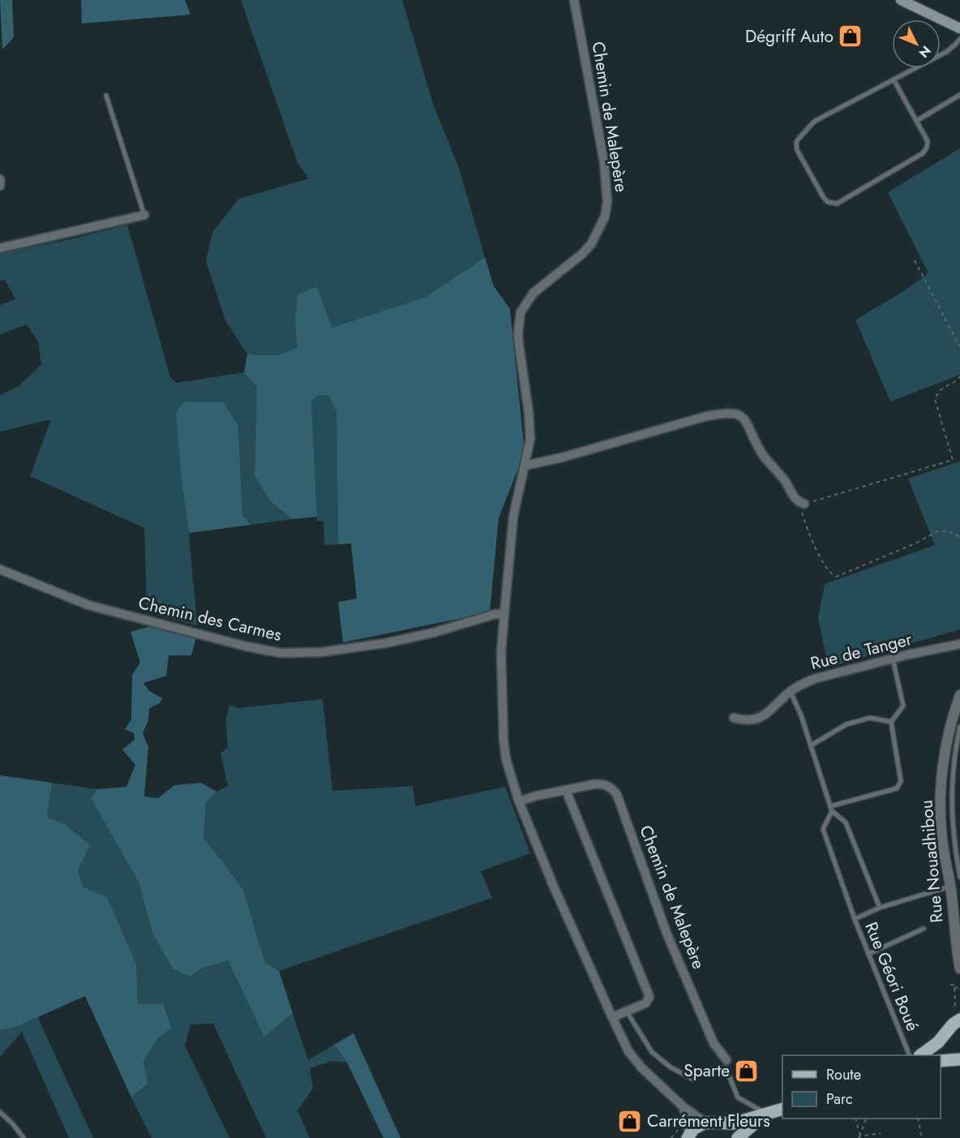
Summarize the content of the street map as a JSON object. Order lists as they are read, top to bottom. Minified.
{"streets":{"street":["Chemin de Malepère","Chemin des Carmes","Rue de Tanger","Rue Nouadhibou"],"lane":["Rue Géori Boué"]},"crossings":[["Chemin de Malepère","Chemin des Carmes"],["Rue Nouadhibou","Rue Géori Boué"]],"places":{"shop":["Dégriff Auto","Sparte","Carrément Fleurs"]},"legend":["Route","Parc"],"north":"bottom right"}
